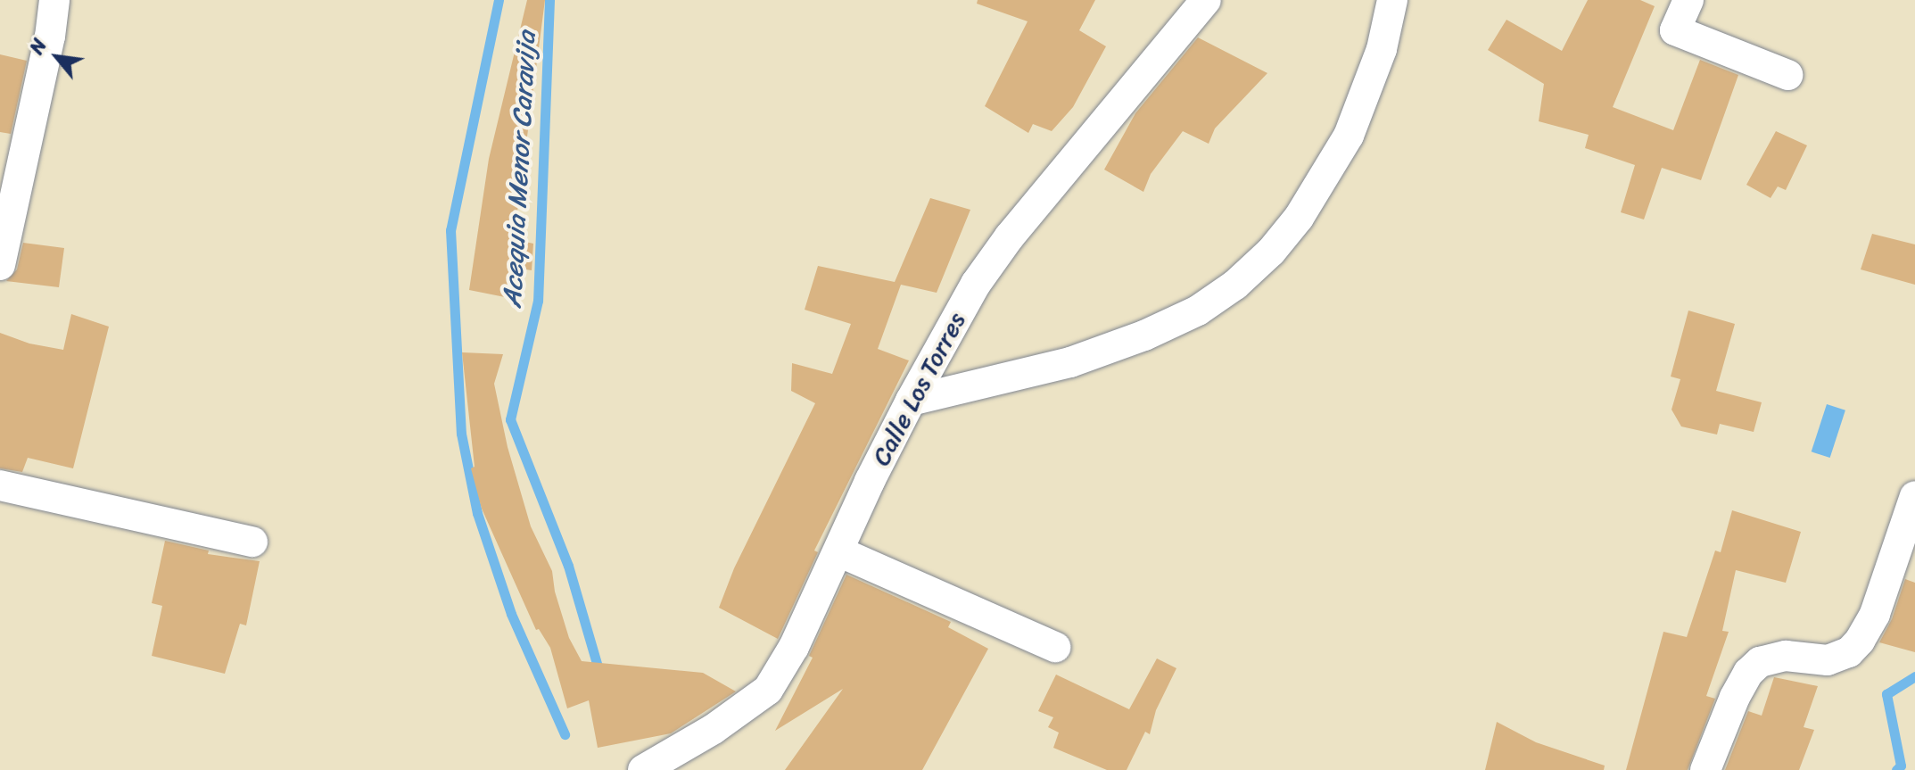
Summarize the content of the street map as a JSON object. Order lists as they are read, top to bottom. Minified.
{"streets":{"street":["Calle Los Torres"]},"water":["Acequia Menor Caravija"],"north":"top left"}
